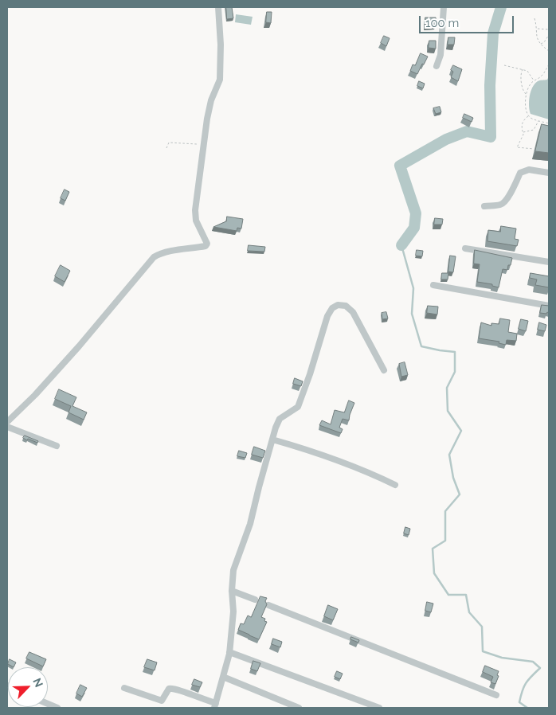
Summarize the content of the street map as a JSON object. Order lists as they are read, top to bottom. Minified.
{"scale_bar":"100 m","north":"top right"}
